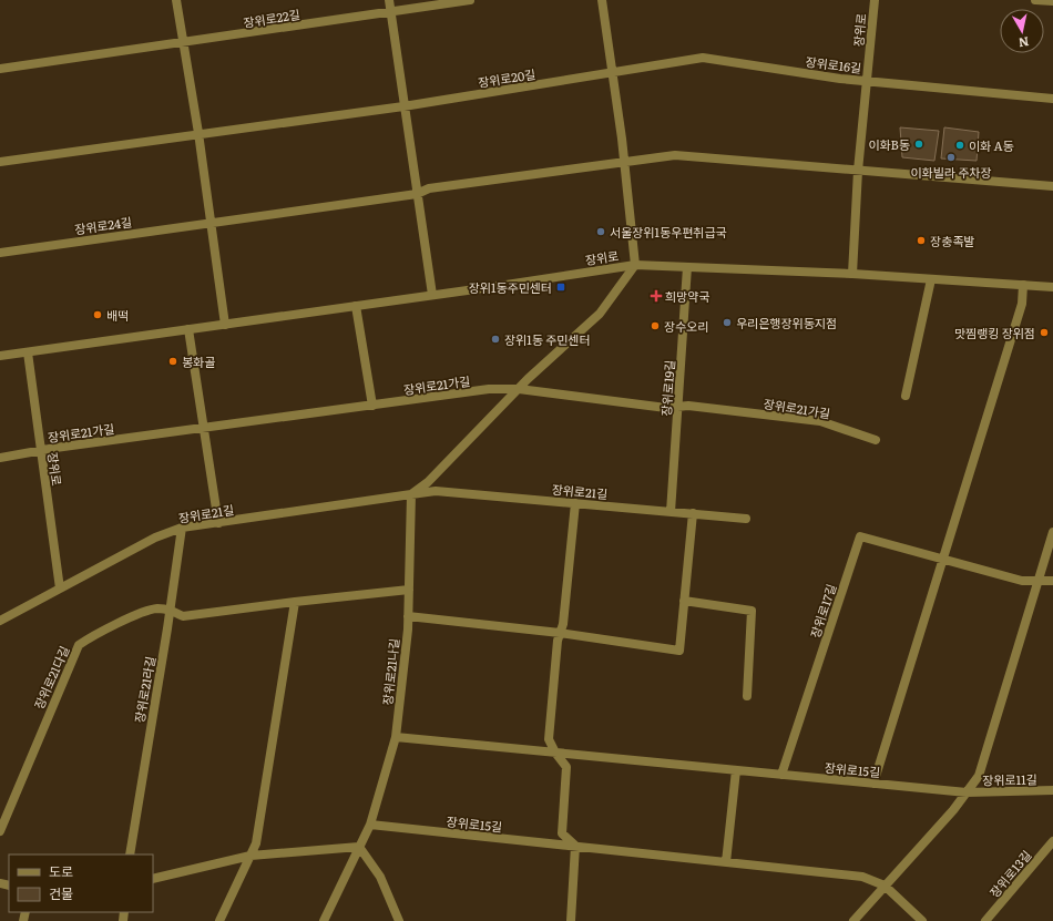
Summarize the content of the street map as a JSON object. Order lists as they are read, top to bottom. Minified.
{"streets":{"street":["장위로22길","장위로","장위로16길","장위로20길","장위로24길","장위로21가길","장위로19길","장위로21길","장위로17길","장위로21나길","장위로21다길","장위로21라길","장위로15길","장위로11길","장위로13길"]},"crossings":[["장위로","장위로16길"],["장위로","장위로21가길"],["장위로","장위로19길"],["장위로","장위로21길"],["장위로16길","장위로20길"],["장위로21가길","장위로19길"],["장위로21가길","장위로21길"],["장위로19길","장위로21길"],["장위로21길","장위로21나길"],["장위로21길","장위로21라길"],["장위로17길","장위로15길"],["장위로21나길","장위로21다길"],["장위로21나길","장위로15길"],["장위로21다길","장위로21라길"],["장위로15길","장위로11길"]],"places":{"other":["이화B동","이화 A동","이화빌라 주차장","서울장위1동우편취급국","장충족발","배떡","우리은행장위동지점","장수오리","맛찜랭킹 장위점","장위1동 주민센터","봉화골"],"transit":["장위1동주민센터"],"health":["희망약국"]},"legend":["도로","건물"],"north":"bottom"}
